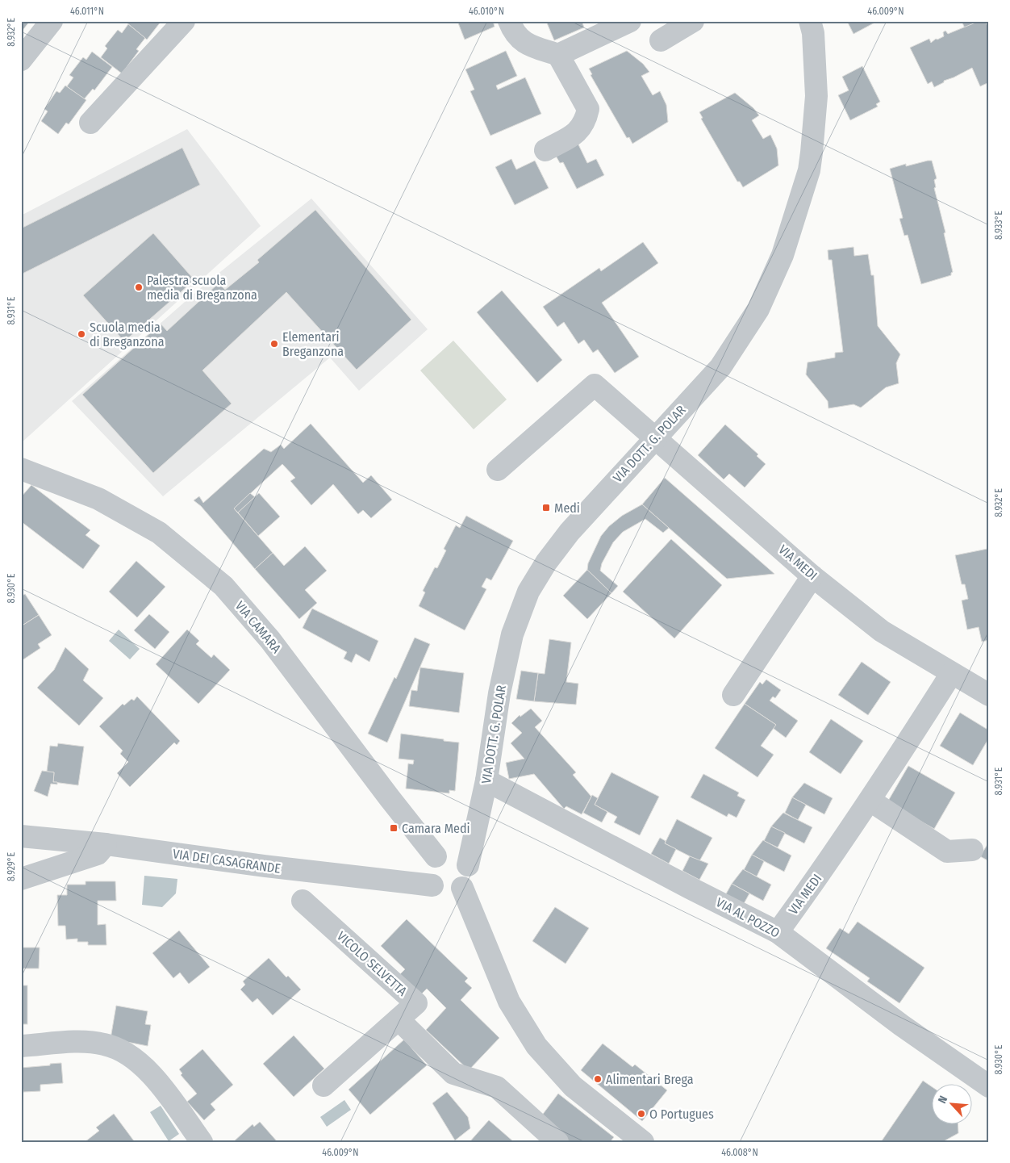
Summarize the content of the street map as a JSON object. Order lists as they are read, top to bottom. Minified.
{"streets":{"street":["VIA DOTT. G. POLAR","VIA MEDI","VIA CAMARA","VIA DEI CASAGRANDE","VIA AL POZZO","VICOLO SELVETTA"]},"crossings":[["VIA DOTT. G. POLAR","VIA MEDI"],["VIA DOTT. G. POLAR","VIA CAMARA"],["VIA DOTT. G. POLAR","VIA DEI CASAGRANDE"],["VIA DOTT. G. POLAR","VIA AL POZZO"],["VIA MEDI","VIA AL POZZO"],["VIA CAMARA","VIA DEI CASAGRANDE"]],"places":{"other":["Palestra scuola media di Breganzona","Scuola media di Breganzona","Elementari Breganzona","Alimentari Brega","O Portugues"],"transit":["Medi","Camara Medi"]},"north":"top left","coordinates":["46.011°N","46.010°N","46.009°N","8.932°E","8.933°E","8.931°E","8.930°E","8.929°E","46.008°N"]}
